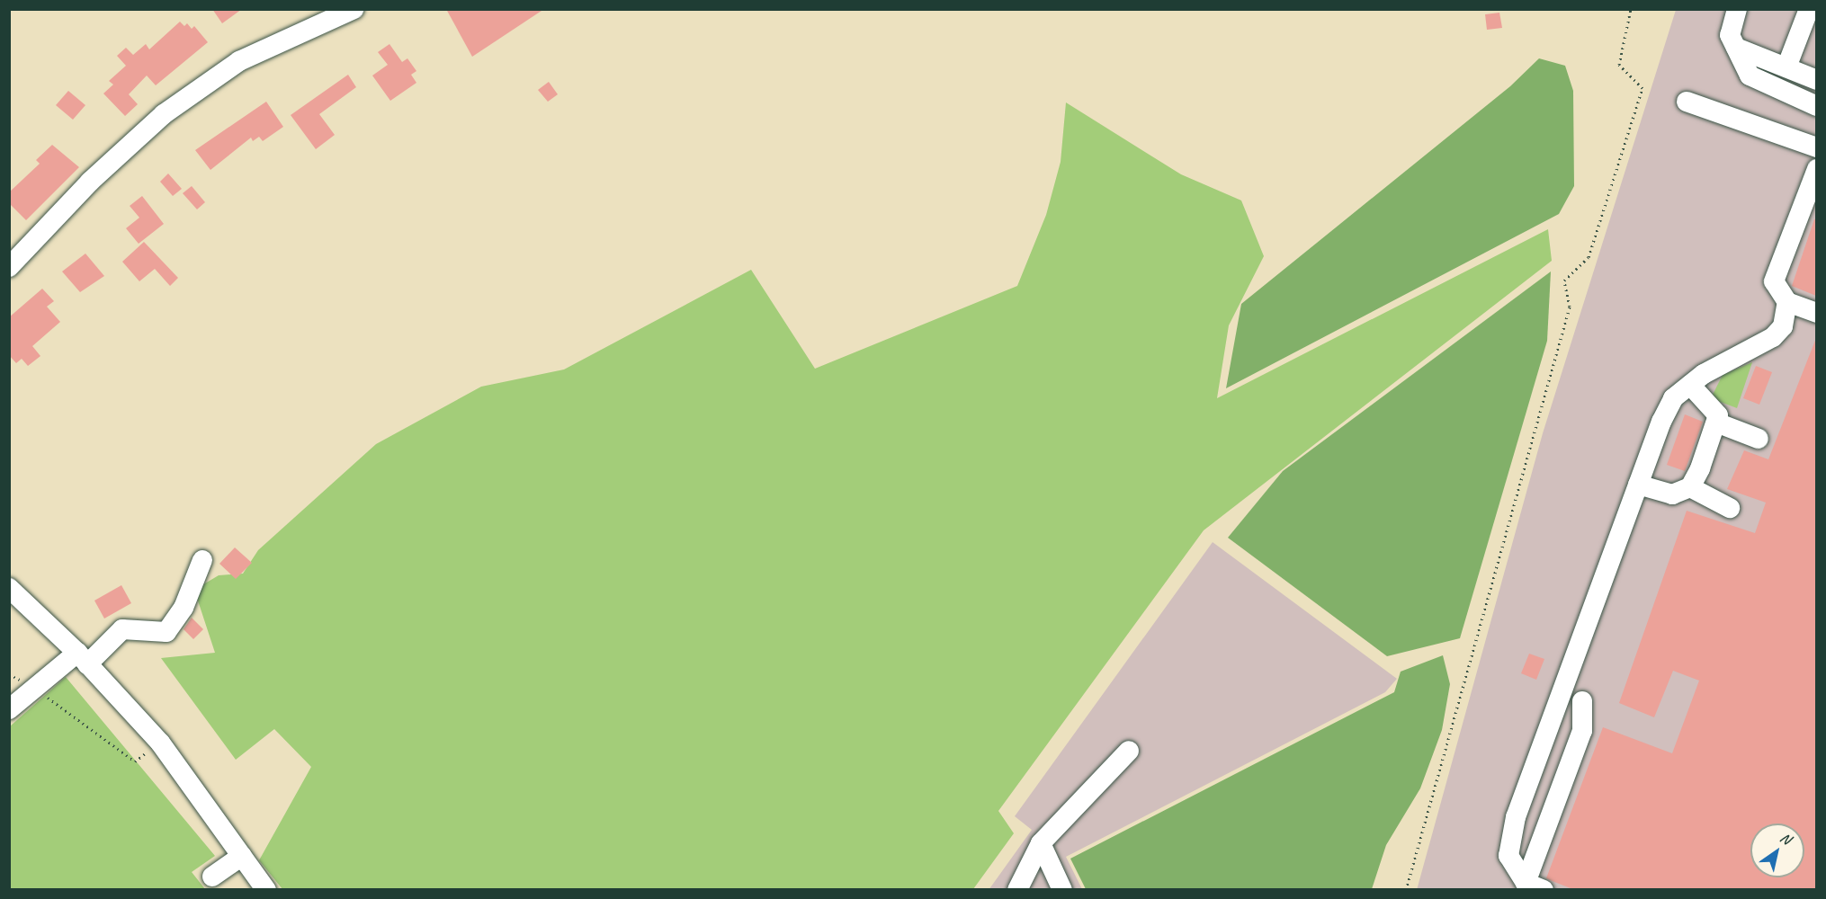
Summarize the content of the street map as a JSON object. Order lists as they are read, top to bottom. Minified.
{"north":"top right"}
